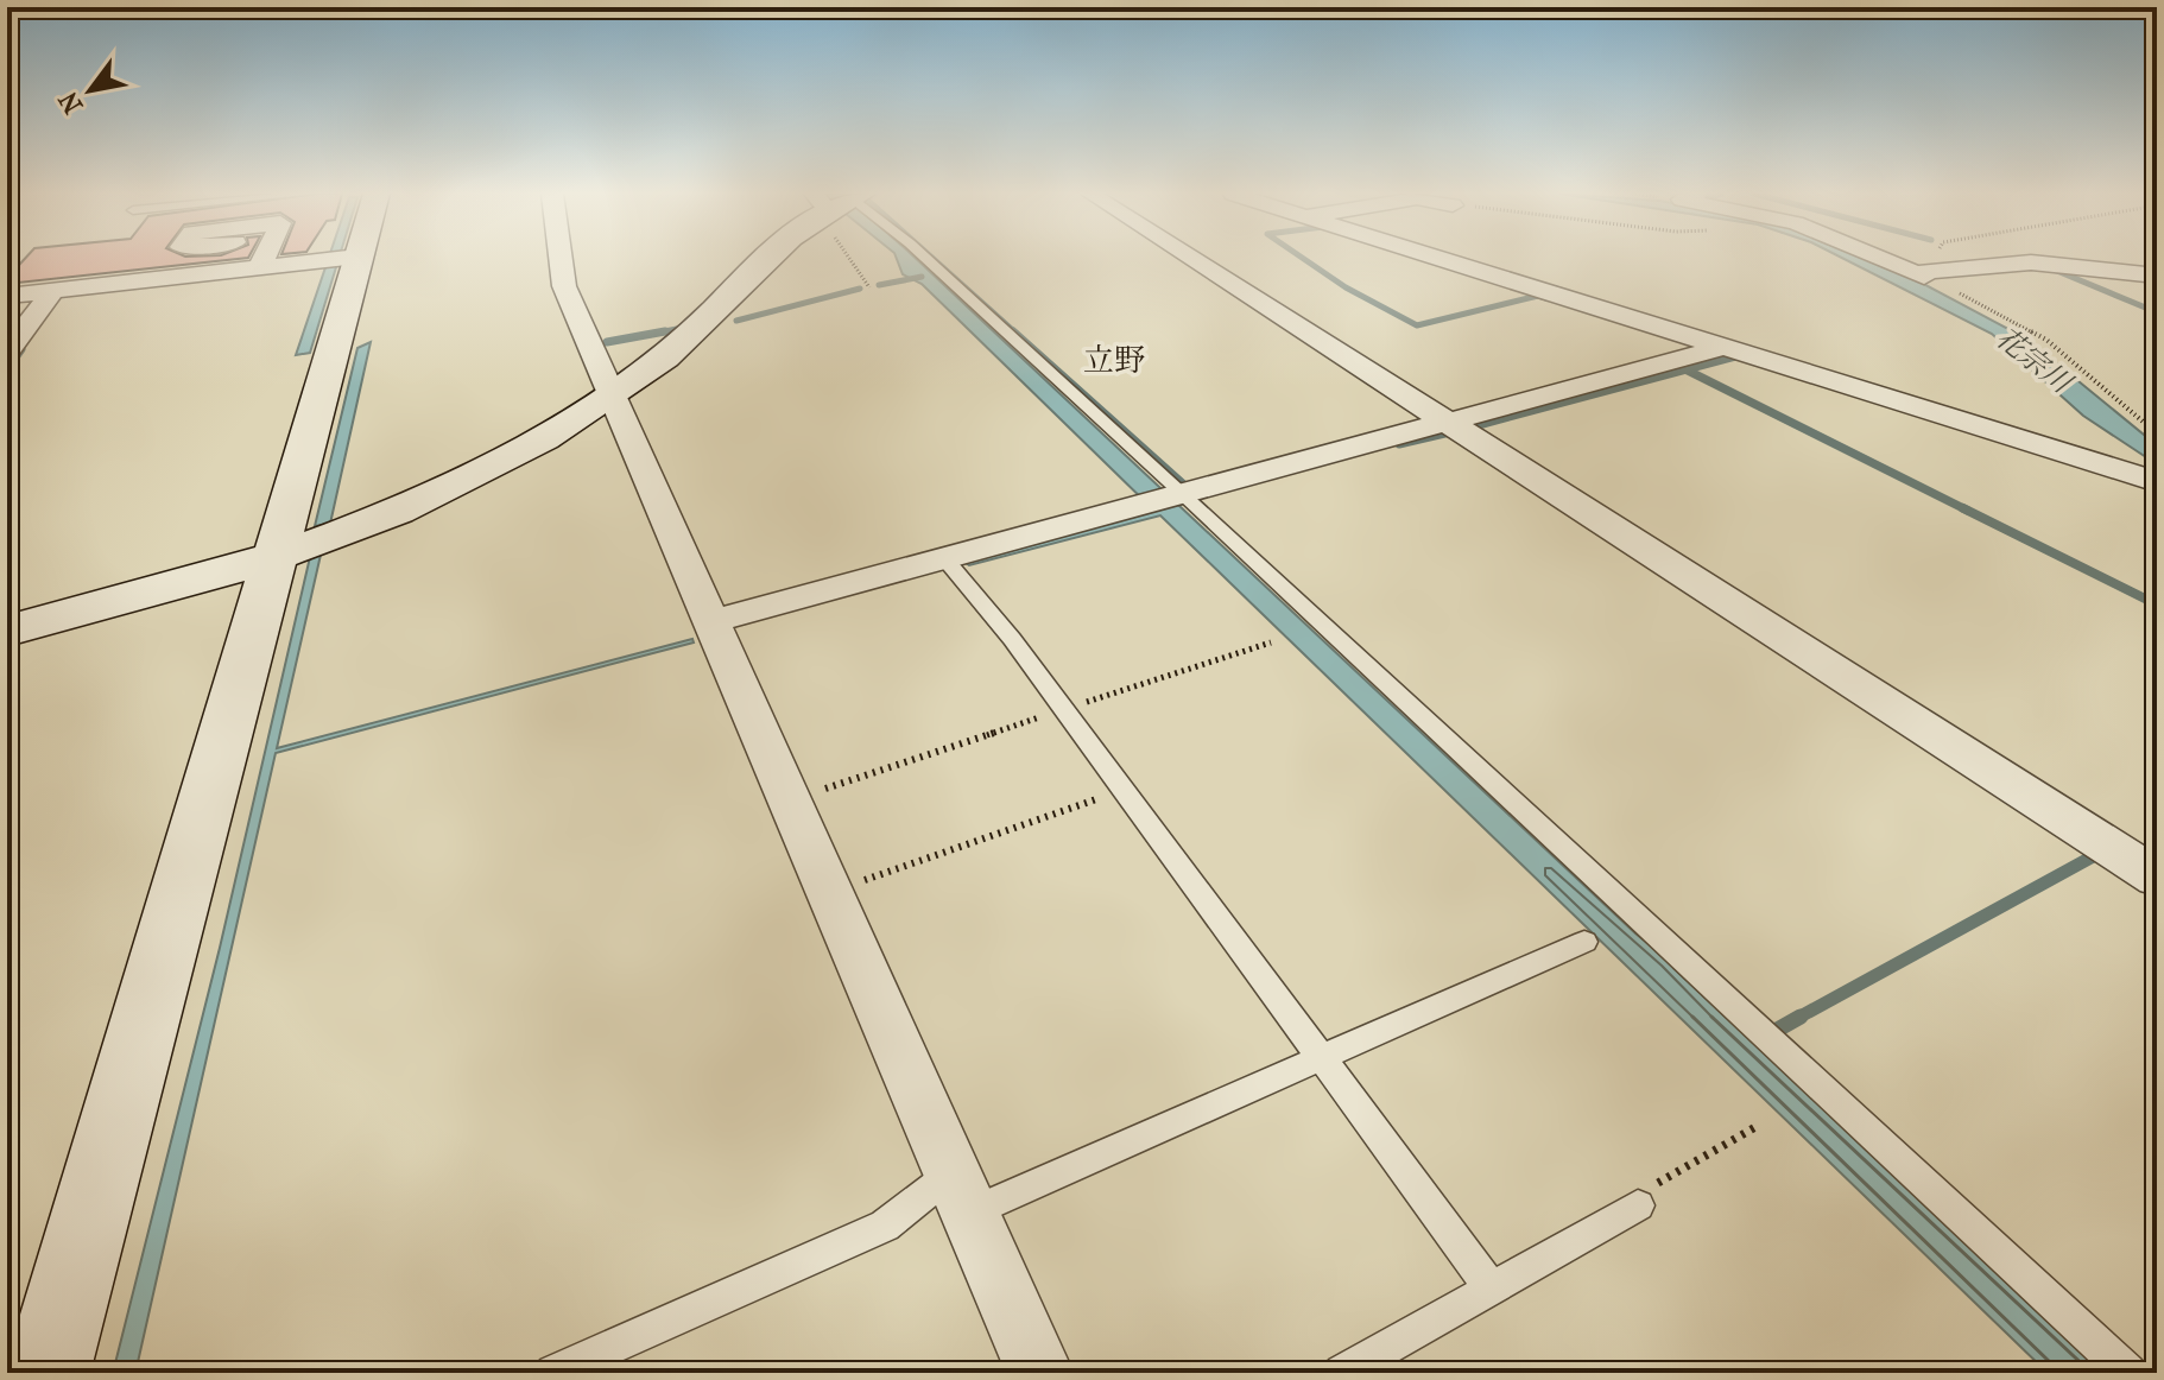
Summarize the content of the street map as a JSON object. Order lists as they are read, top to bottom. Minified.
{"districts":["立野"],"water":["花宗川"],"north":"bottom left"}
